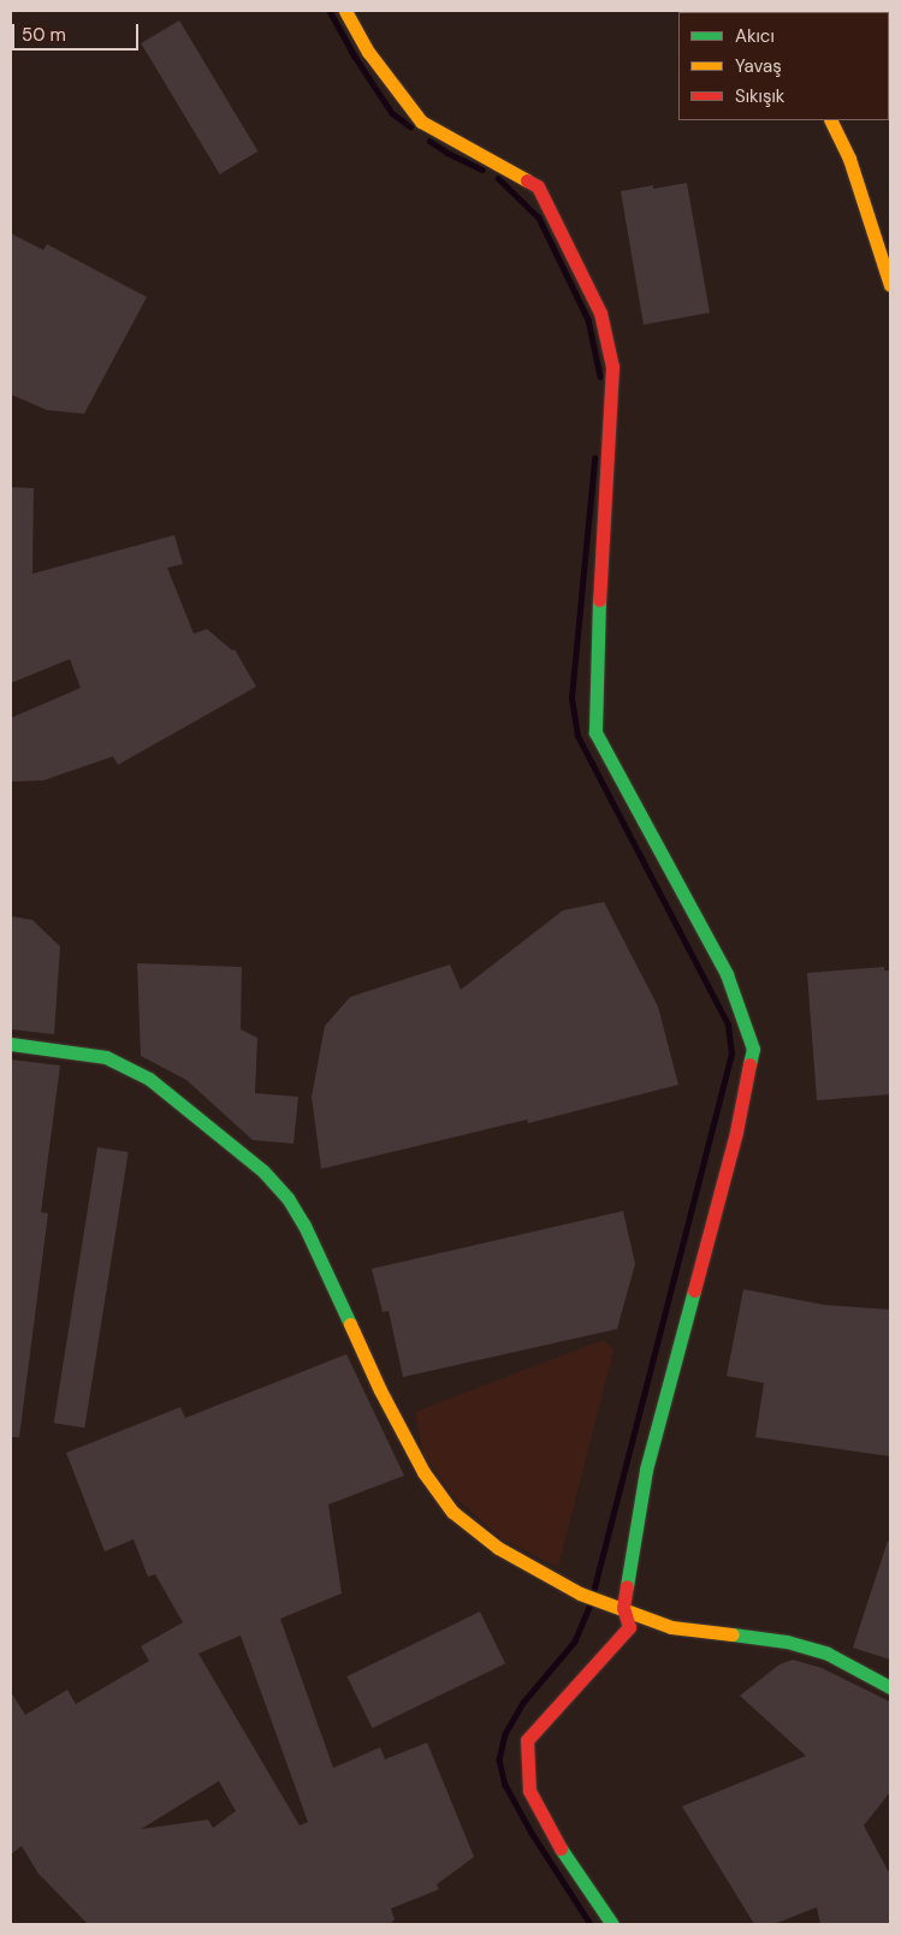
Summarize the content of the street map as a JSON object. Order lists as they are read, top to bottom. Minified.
{"legend":["Akıcı","Yavaş","Sıkışık"],"scale_bar":"50 m"}
